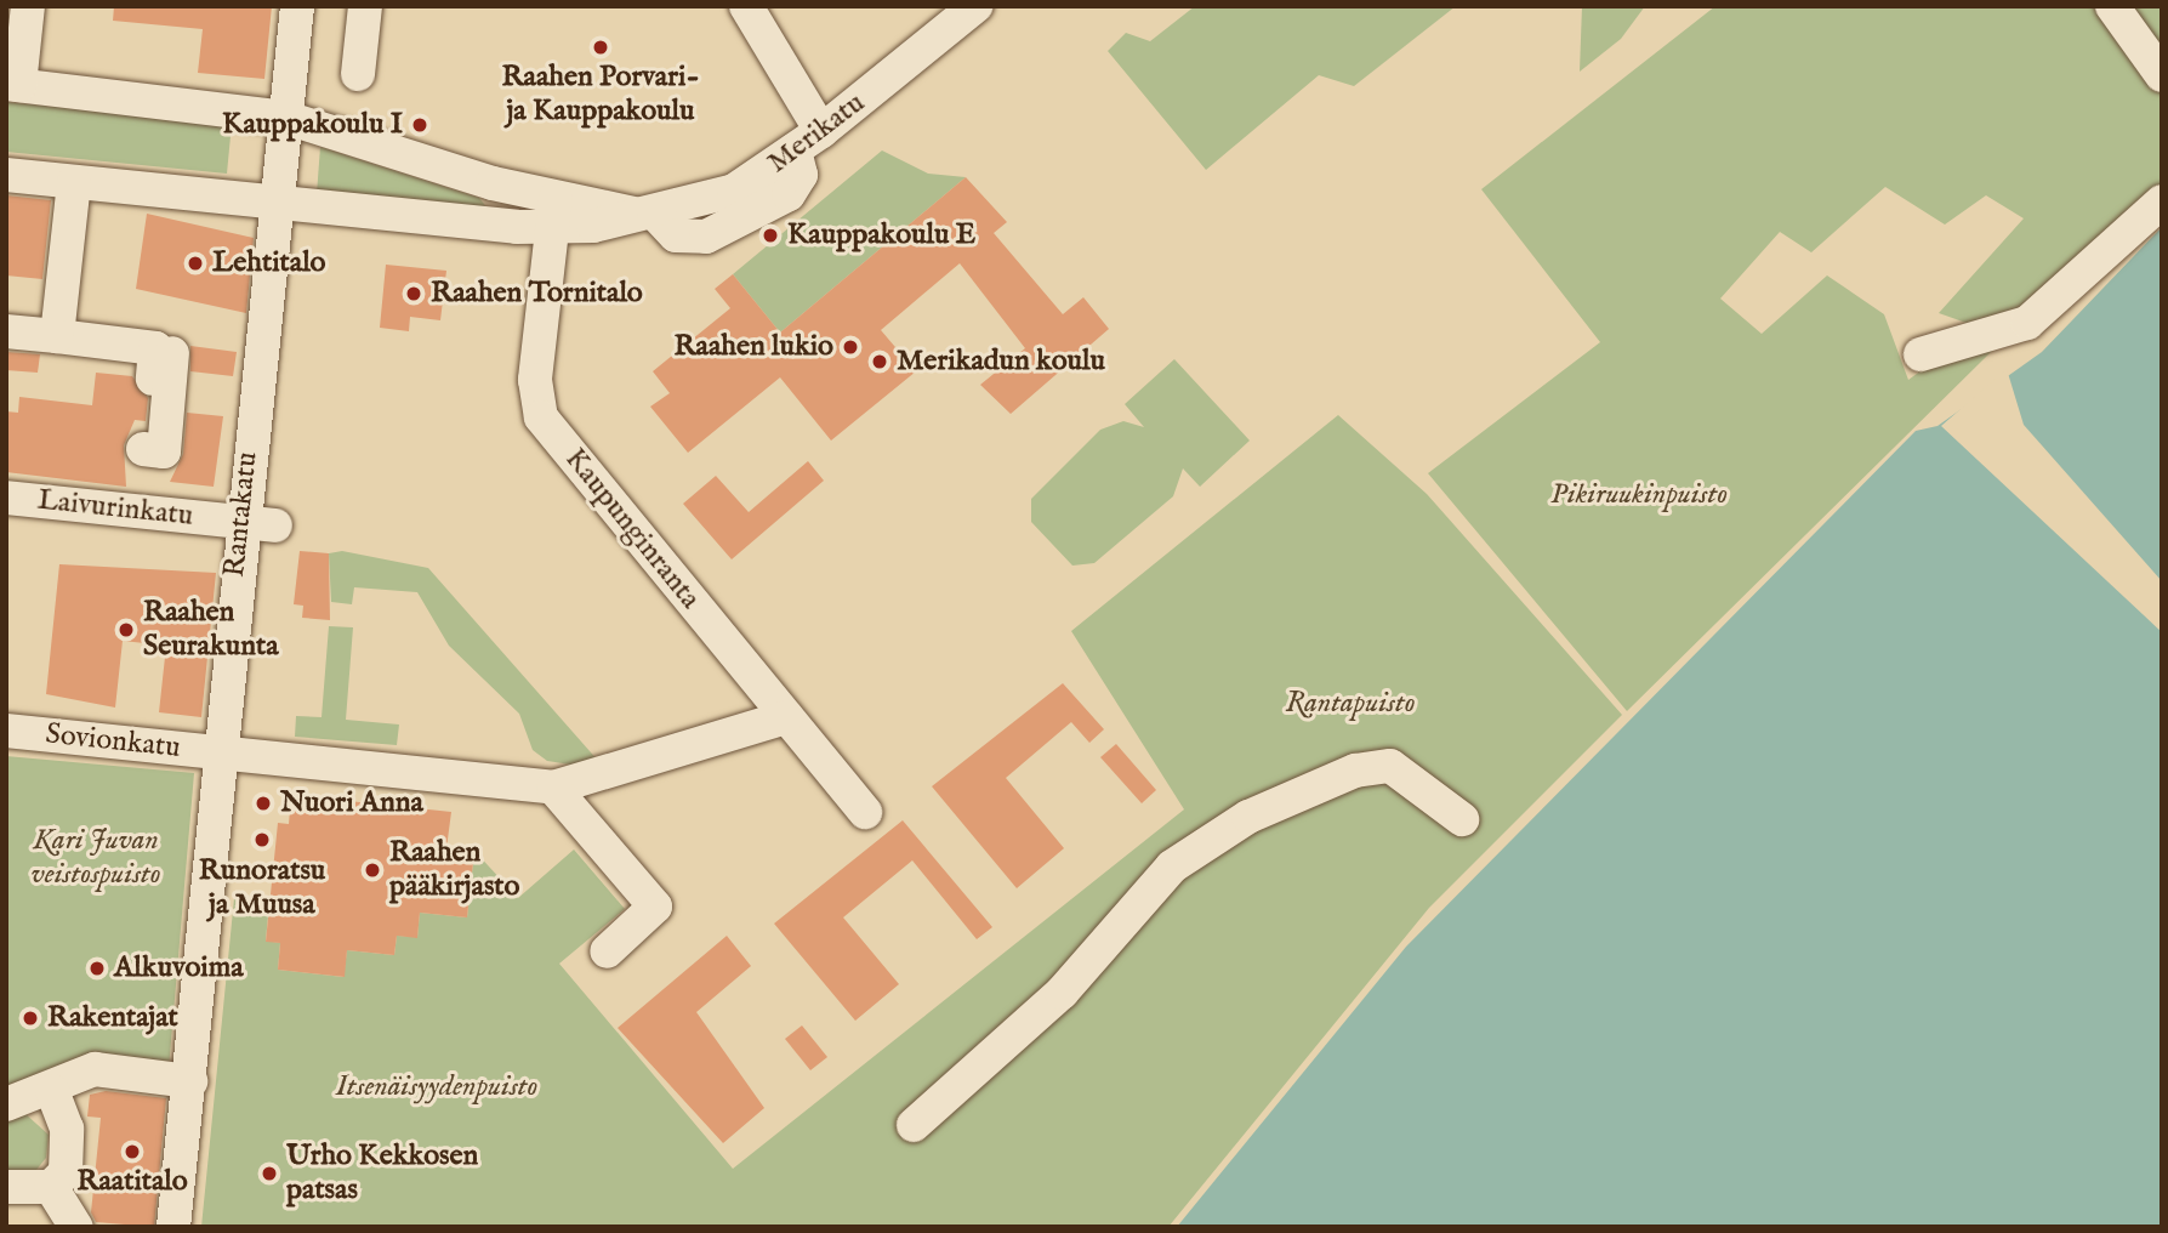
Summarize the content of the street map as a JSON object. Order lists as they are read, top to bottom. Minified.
{"streets":{"street":["Merikatu","Laivurinkatu","Rantakatu","Kaupunginranta","Sovionkatu"]},"crossings":[["Merikatu","Rantakatu"],["Merikatu","Kaupunginranta"],["Laivurinkatu","Rantakatu"],["Rantakatu","Sovionkatu"]],"parks":["Pikiruukinpuisto","Rantapuisto","Kari Juvan veistospuisto","Itsenäisyydenpuisto"],"places":["Raahen Porvari- ja Kauppakoulu","Kauppakoulu I","Kauppakoulu E","Lehtitalo","Raahen Tornitalo","Raahen lukio","Merikadun koulu","Raahen Seurakunta","Nuori Anna","Runoratsu ja Muusa","Raahen pääkirjasto","Alkuvoima","Rakentajat","Raatitalo","Urho Kekkosen patsas"]}
